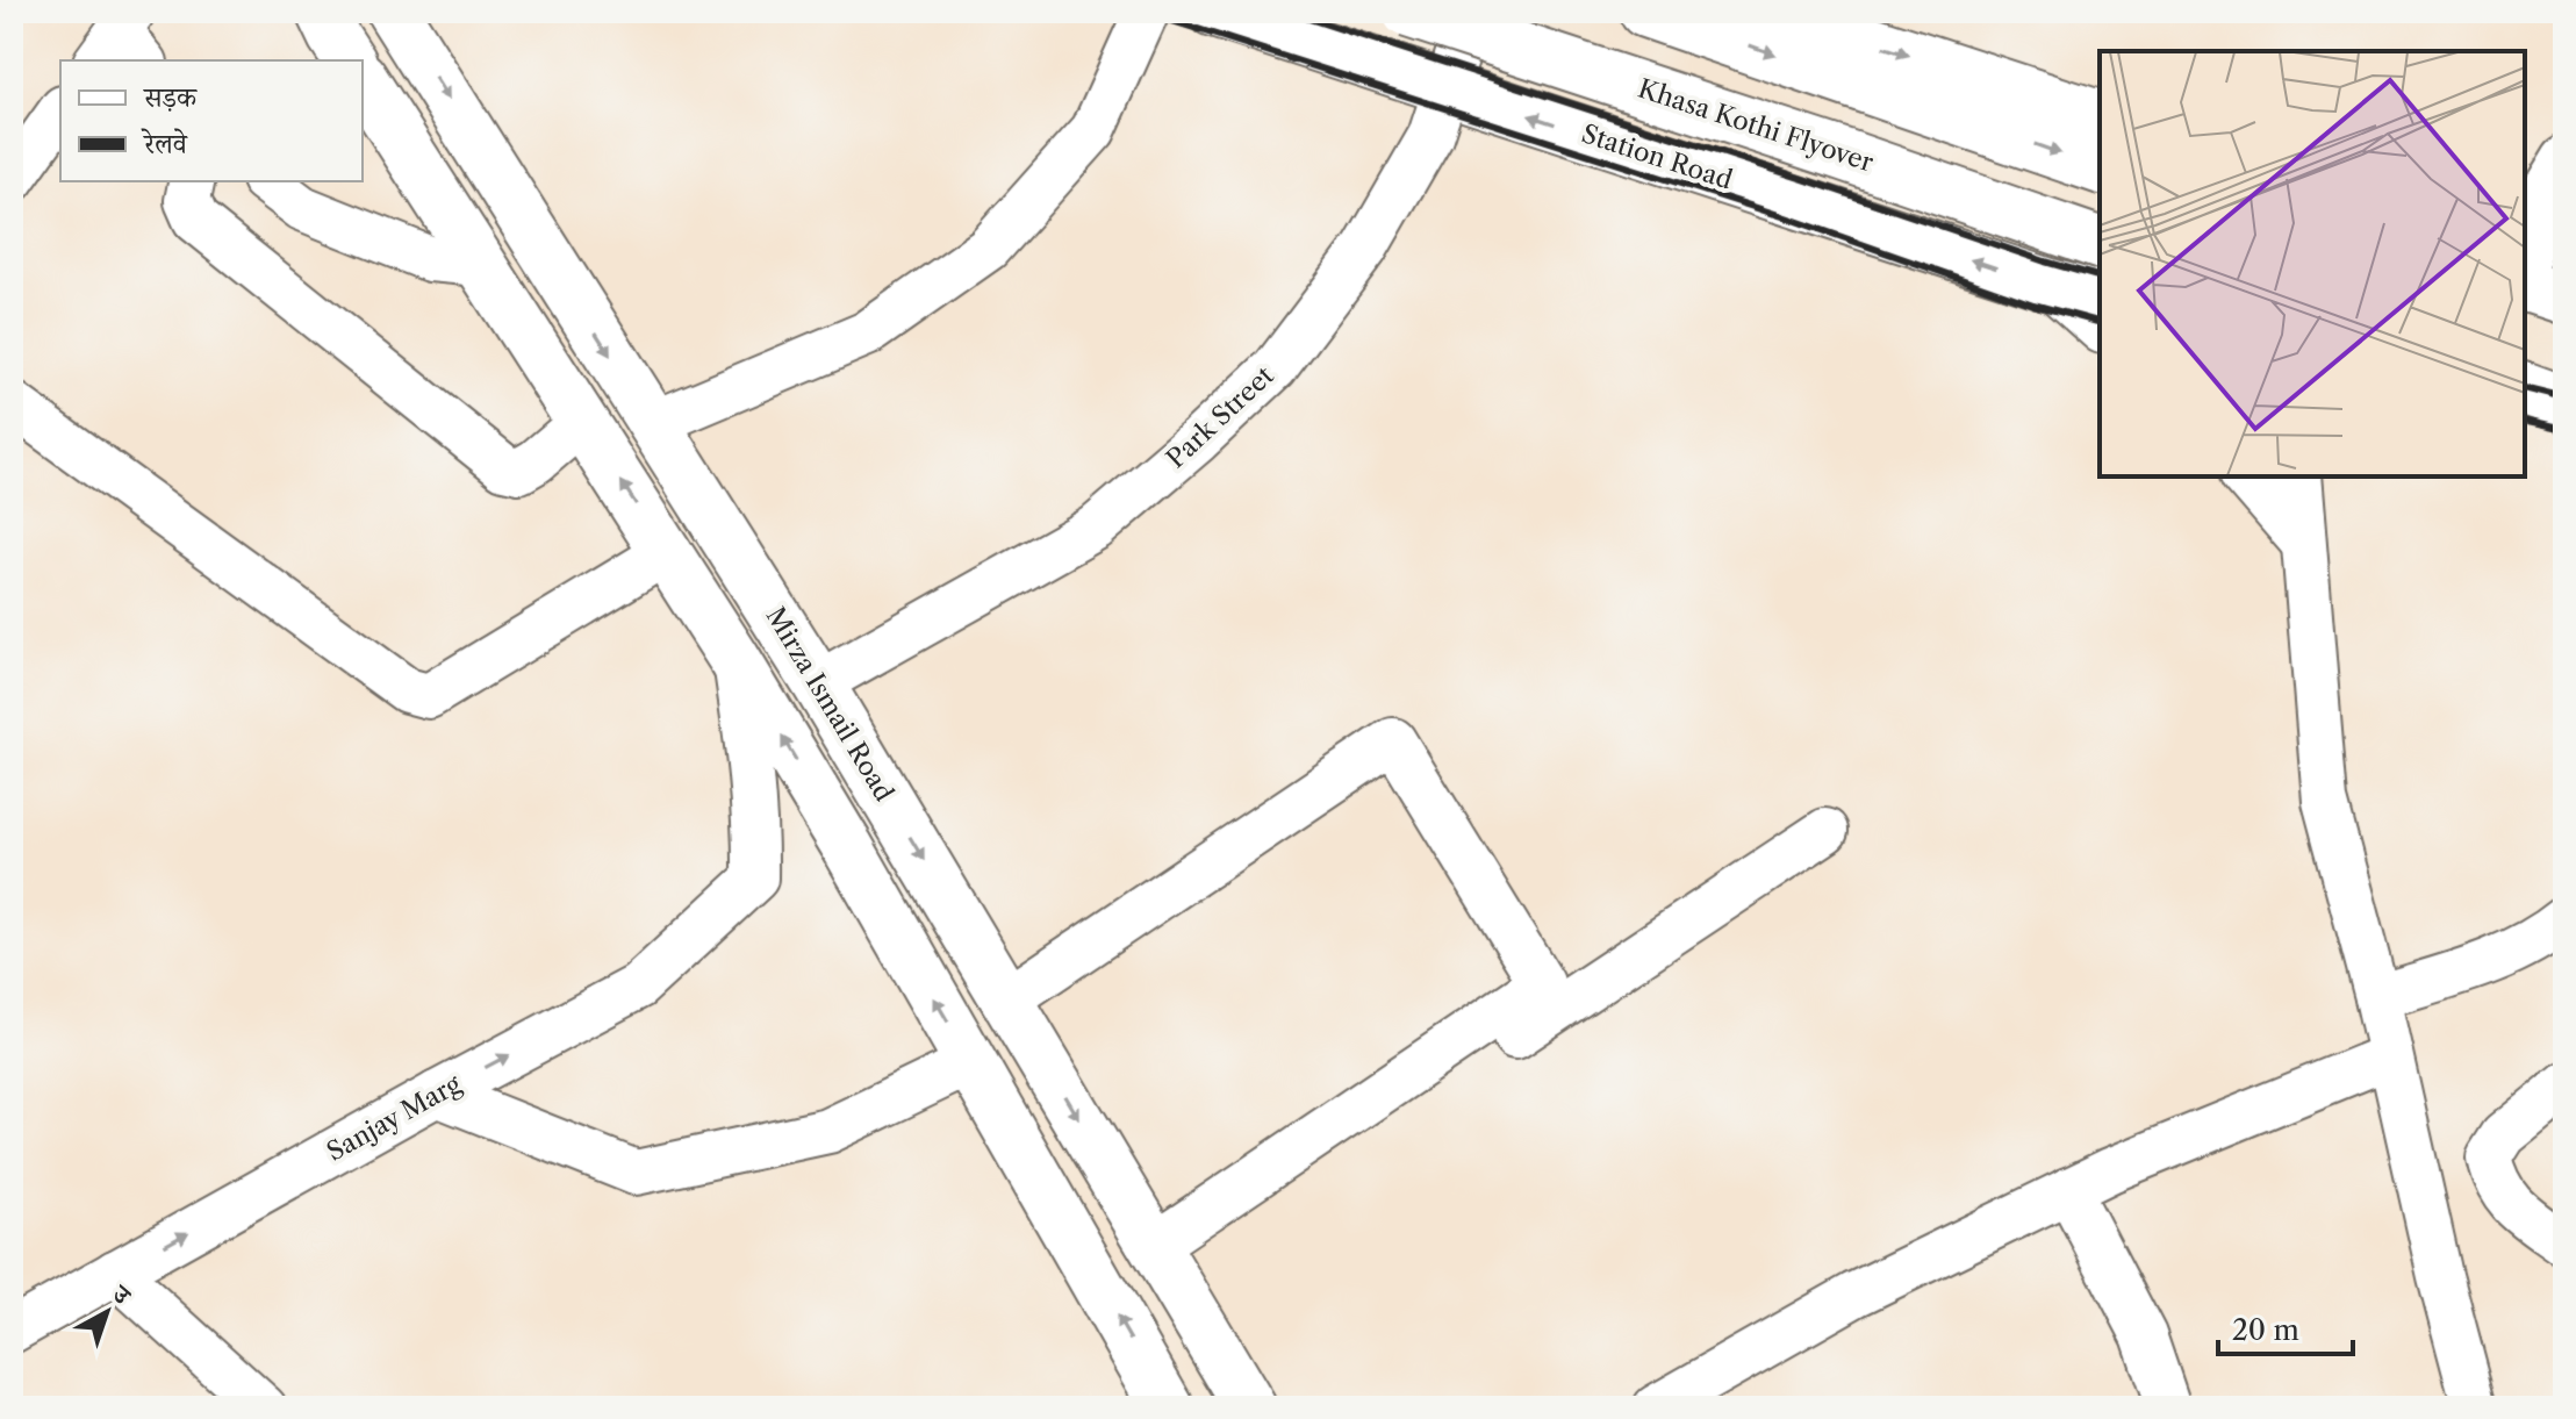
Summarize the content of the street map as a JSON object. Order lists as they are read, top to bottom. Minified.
{"streets":{"main road":["Khasa Kothi Flyover","Station Road","Mirza Ismail Road"],"street":["Park Street","Sanjay Marg"]},"crossings":[["Station Road","Park Street"],["Park Street","Mirza Ismail Road"]],"one_way":["Sanjay Marg"],"legend":["सड़क","रेलवे"],"scale_bar":"20 m","north":"top right"}
